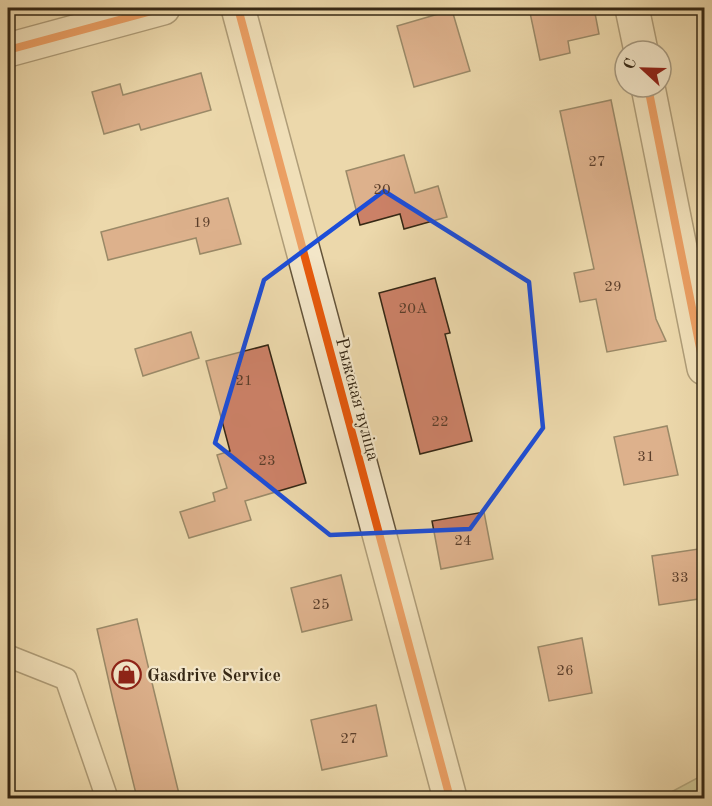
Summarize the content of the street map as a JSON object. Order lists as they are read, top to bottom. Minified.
{"streets":{"street":["Рыжская вуліца"]},"places":{"shop":["Gasdrive Service"]},"house_numbers":["27","20","19","29","20А","21","22","31","23","24","33","25","26","27"],"north":"left"}
